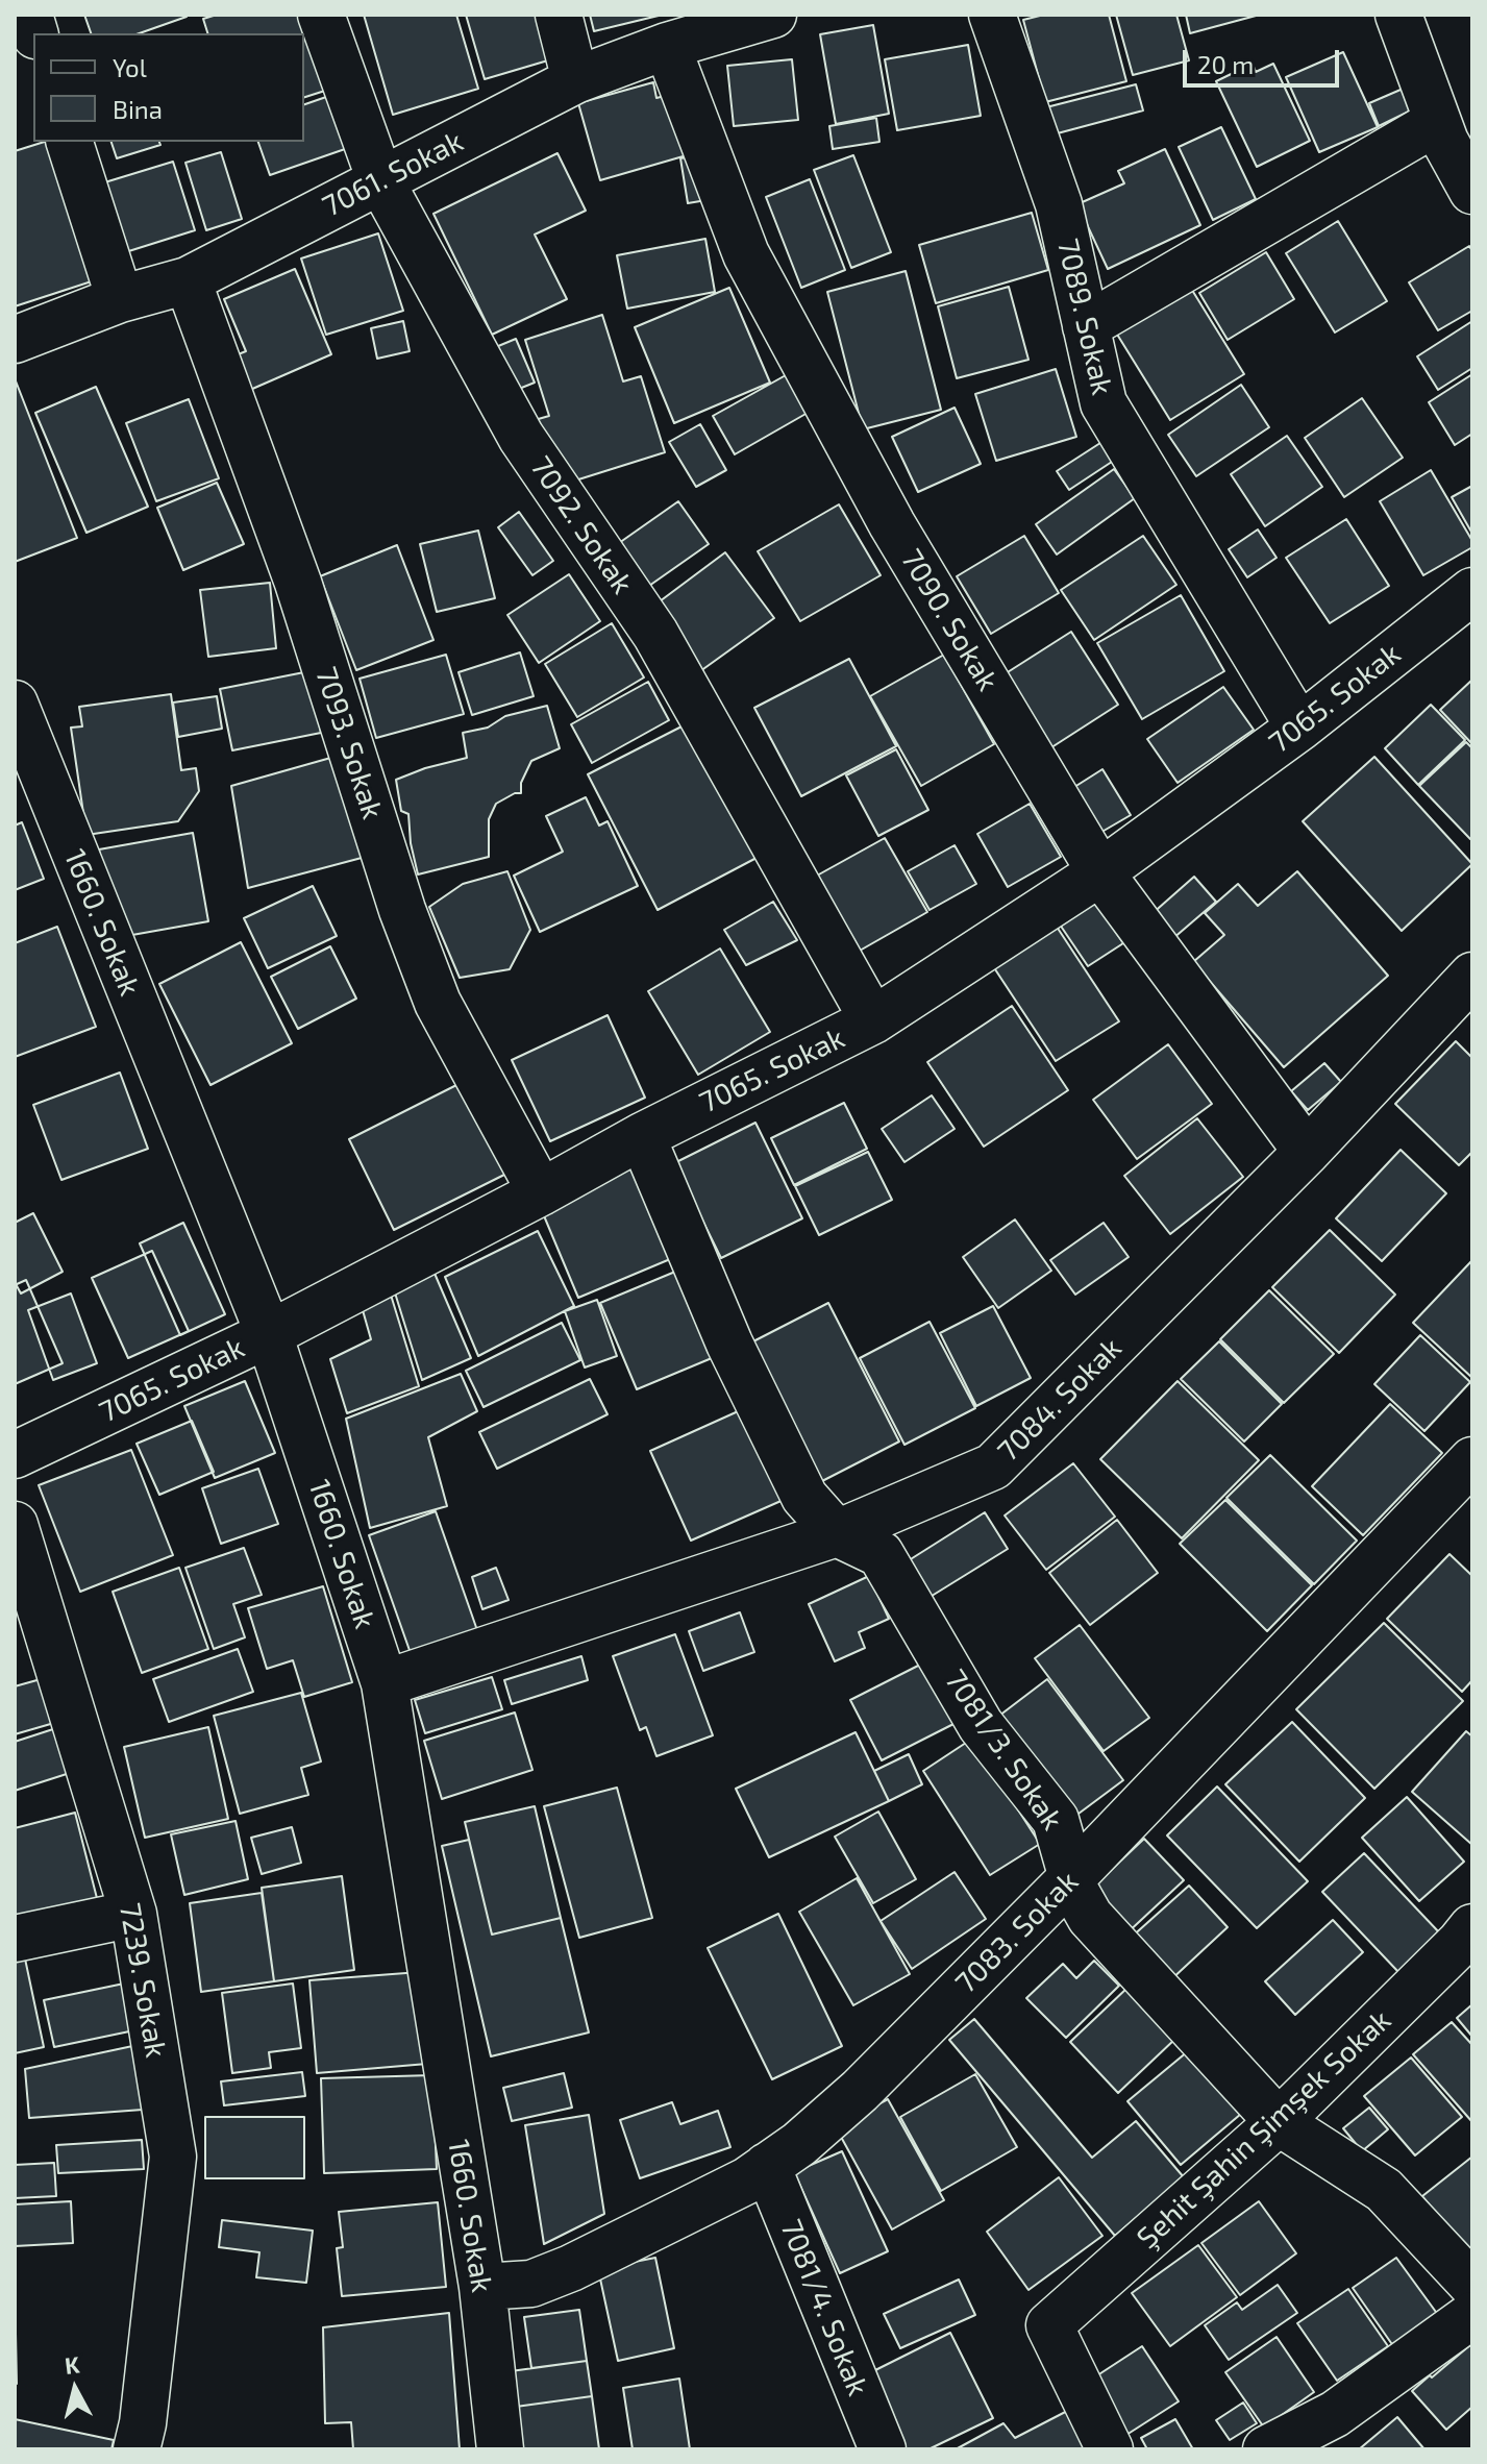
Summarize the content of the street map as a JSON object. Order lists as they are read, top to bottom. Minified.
{"streets":{"street":["7061. Sokak","7089. Sokak","7092. Sokak","7090. Sokak","7065. Sokak","7093. Sokak","1660. Sokak","7084. Sokak","7081/3. Sokak","7083. Sokak","7239. Sokak","Şehit Şahin Şimşek Sokak","7081/4. Sokak"]},"crossings":[["7061. Sokak","7092. Sokak"],["7061. Sokak","7090. Sokak"],["7061. Sokak","7093. Sokak"],["7089. Sokak","7065. Sokak"],["7092. Sokak","7065. Sokak"],["7090. Sokak","7065. Sokak"],["7090. Sokak","7084. Sokak"],["7065. Sokak","7093. Sokak"],["7065. Sokak","1660. Sokak"],["7065. Sokak","7081/3. Sokak"],["1660. Sokak","7084. Sokak"],["1660. Sokak","7083. Sokak"],["7084. Sokak","7081/3. Sokak"],["7081/3. Sokak","7083. Sokak"],["7081/3. Sokak","Şehit Şahin Şimşek Sokak"],["7083. Sokak","7081/4. Sokak"]],"legend":["Yol","Bina"],"scale_bar":"20 m","north":"top"}
